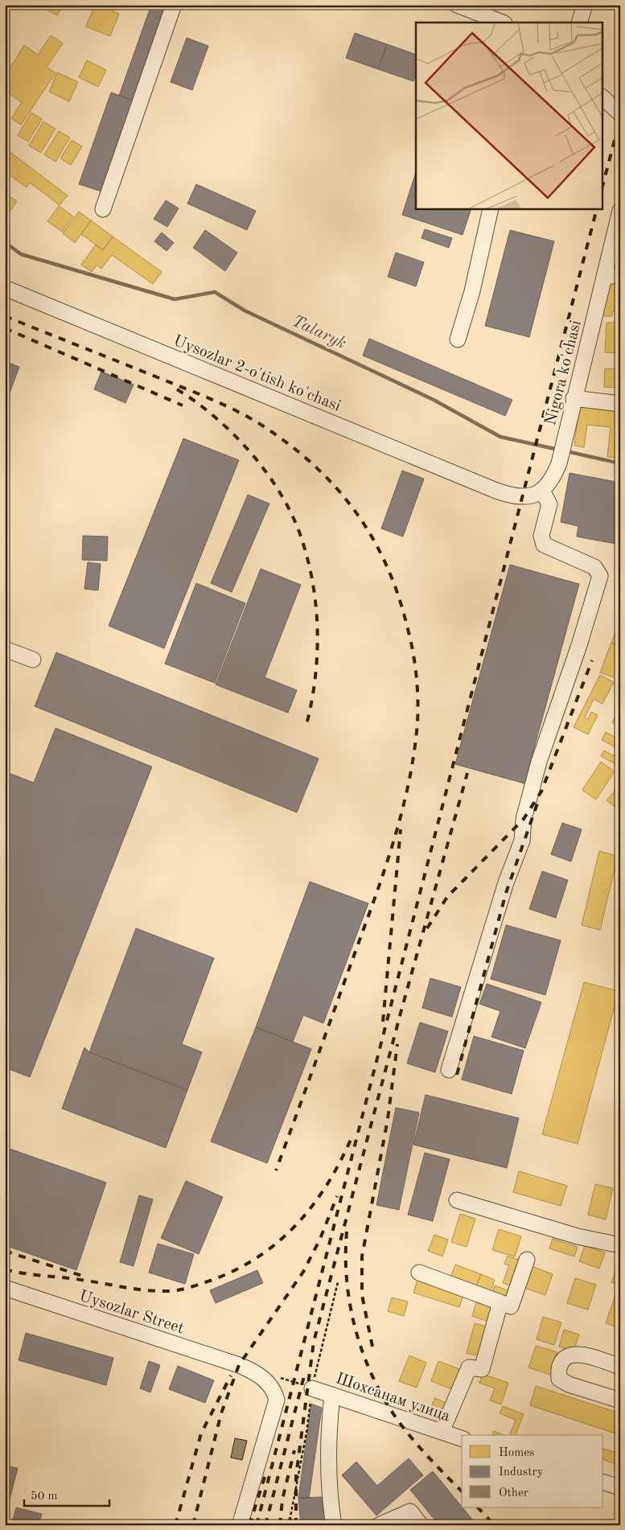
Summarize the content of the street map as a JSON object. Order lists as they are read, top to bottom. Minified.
{"streets":{"street":["Uysozlar 2-o'tish ko'chasi","Nigora ko'chasi","Uysozlar Street","Шохсанам улица"]},"crossings":[["Uysozlar 2-o'tish ko'chasi","Nigora ko'chasi"]],"water":["Talaryk"],"legend":["Homes","Industry","Other"],"scale_bar":"50 m"}
